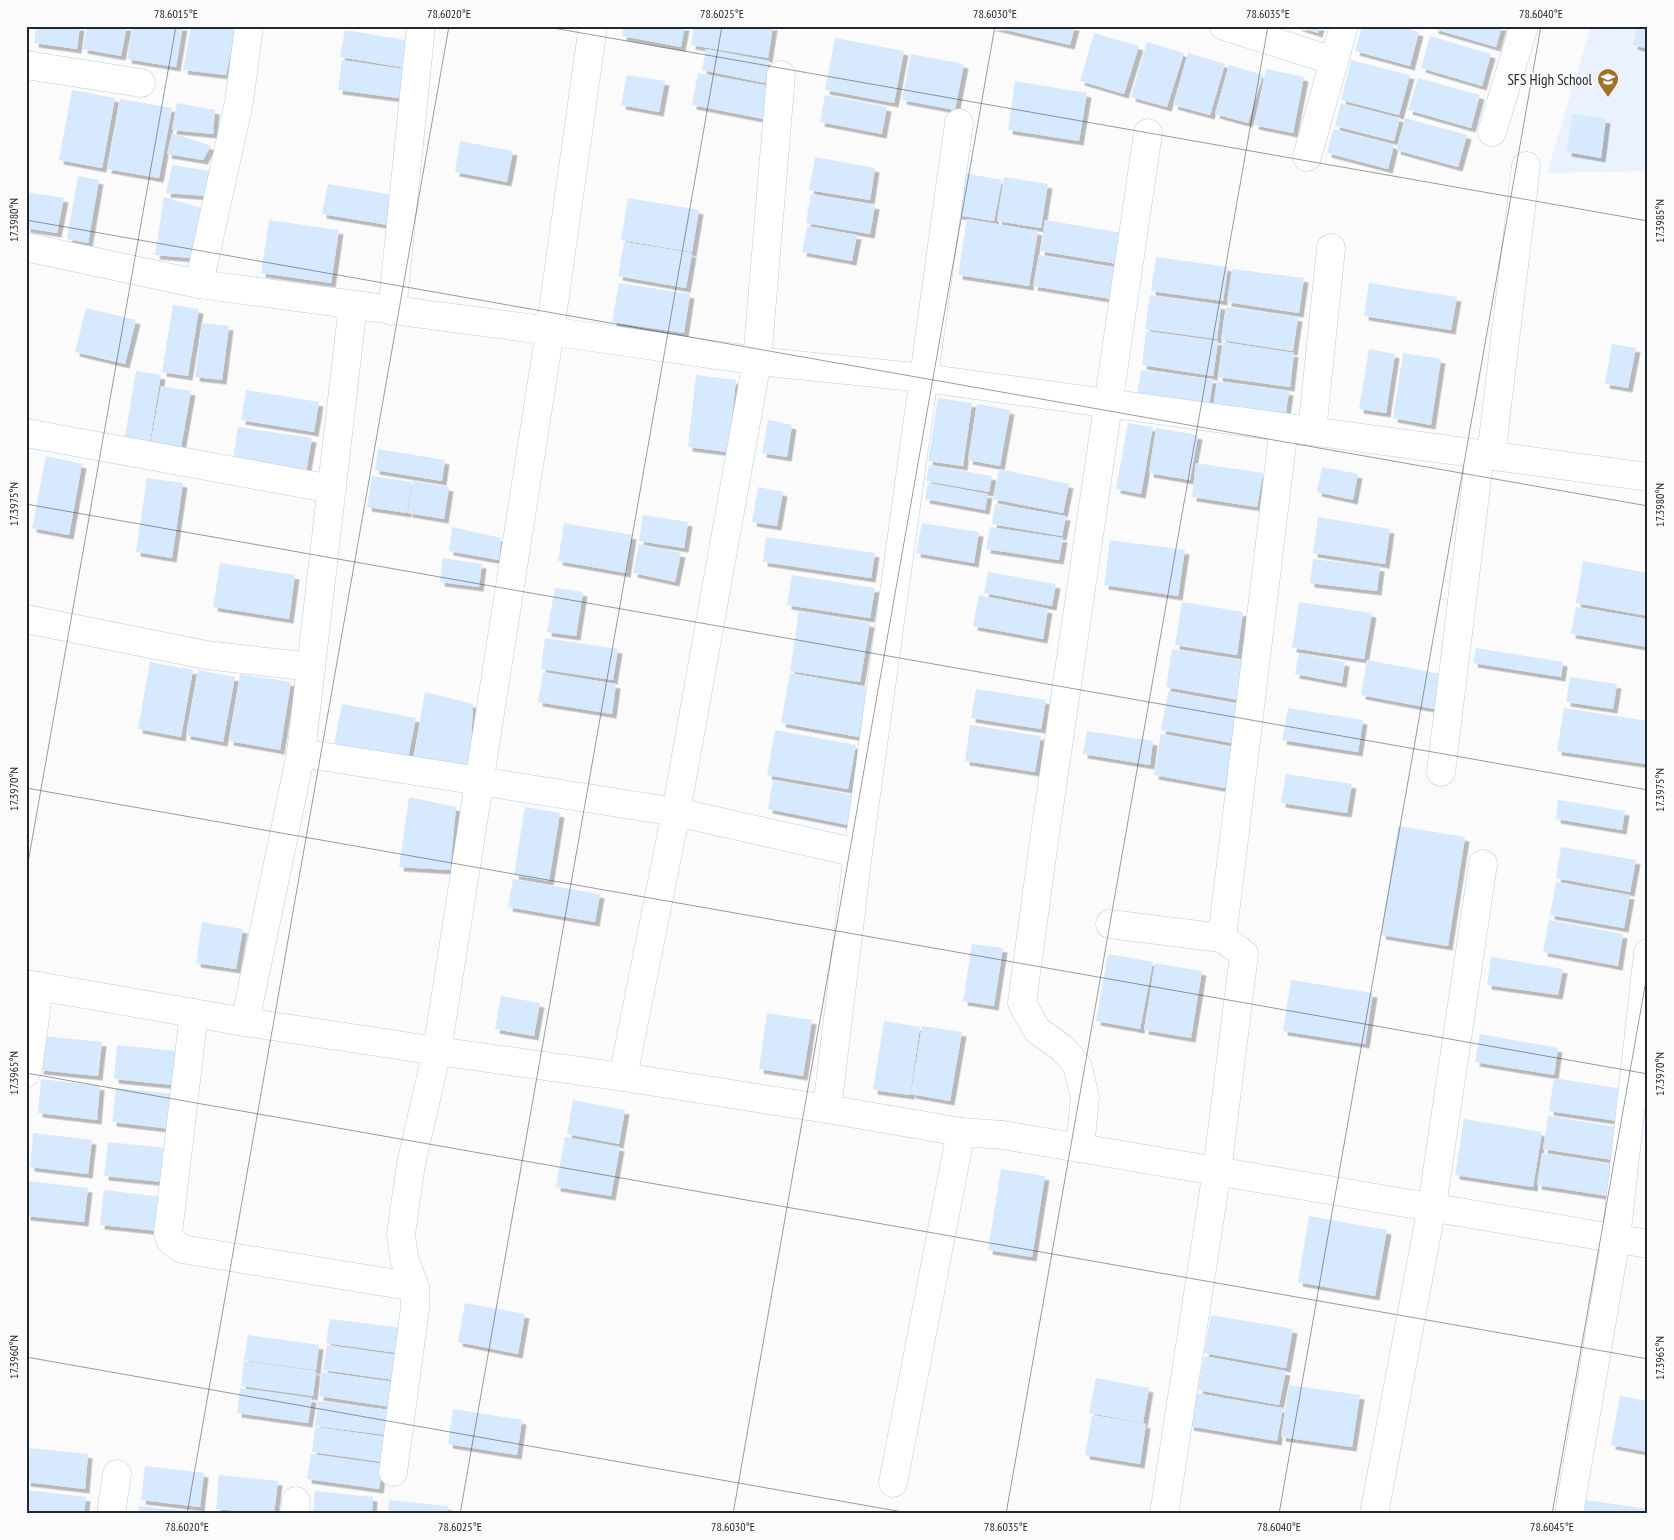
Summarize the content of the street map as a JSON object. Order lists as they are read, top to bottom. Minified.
{"places":{"school or university":["SFS High School"]},"coordinates":["78.6015°E","78.6020°E","78.6025°E","78.6030°E","78.6035°E","78.6040°E","17.3980°N","17.3985°N","17.3975°N","17.3970°N","17.3965°N","17.3960°N","78.6045°E"]}
